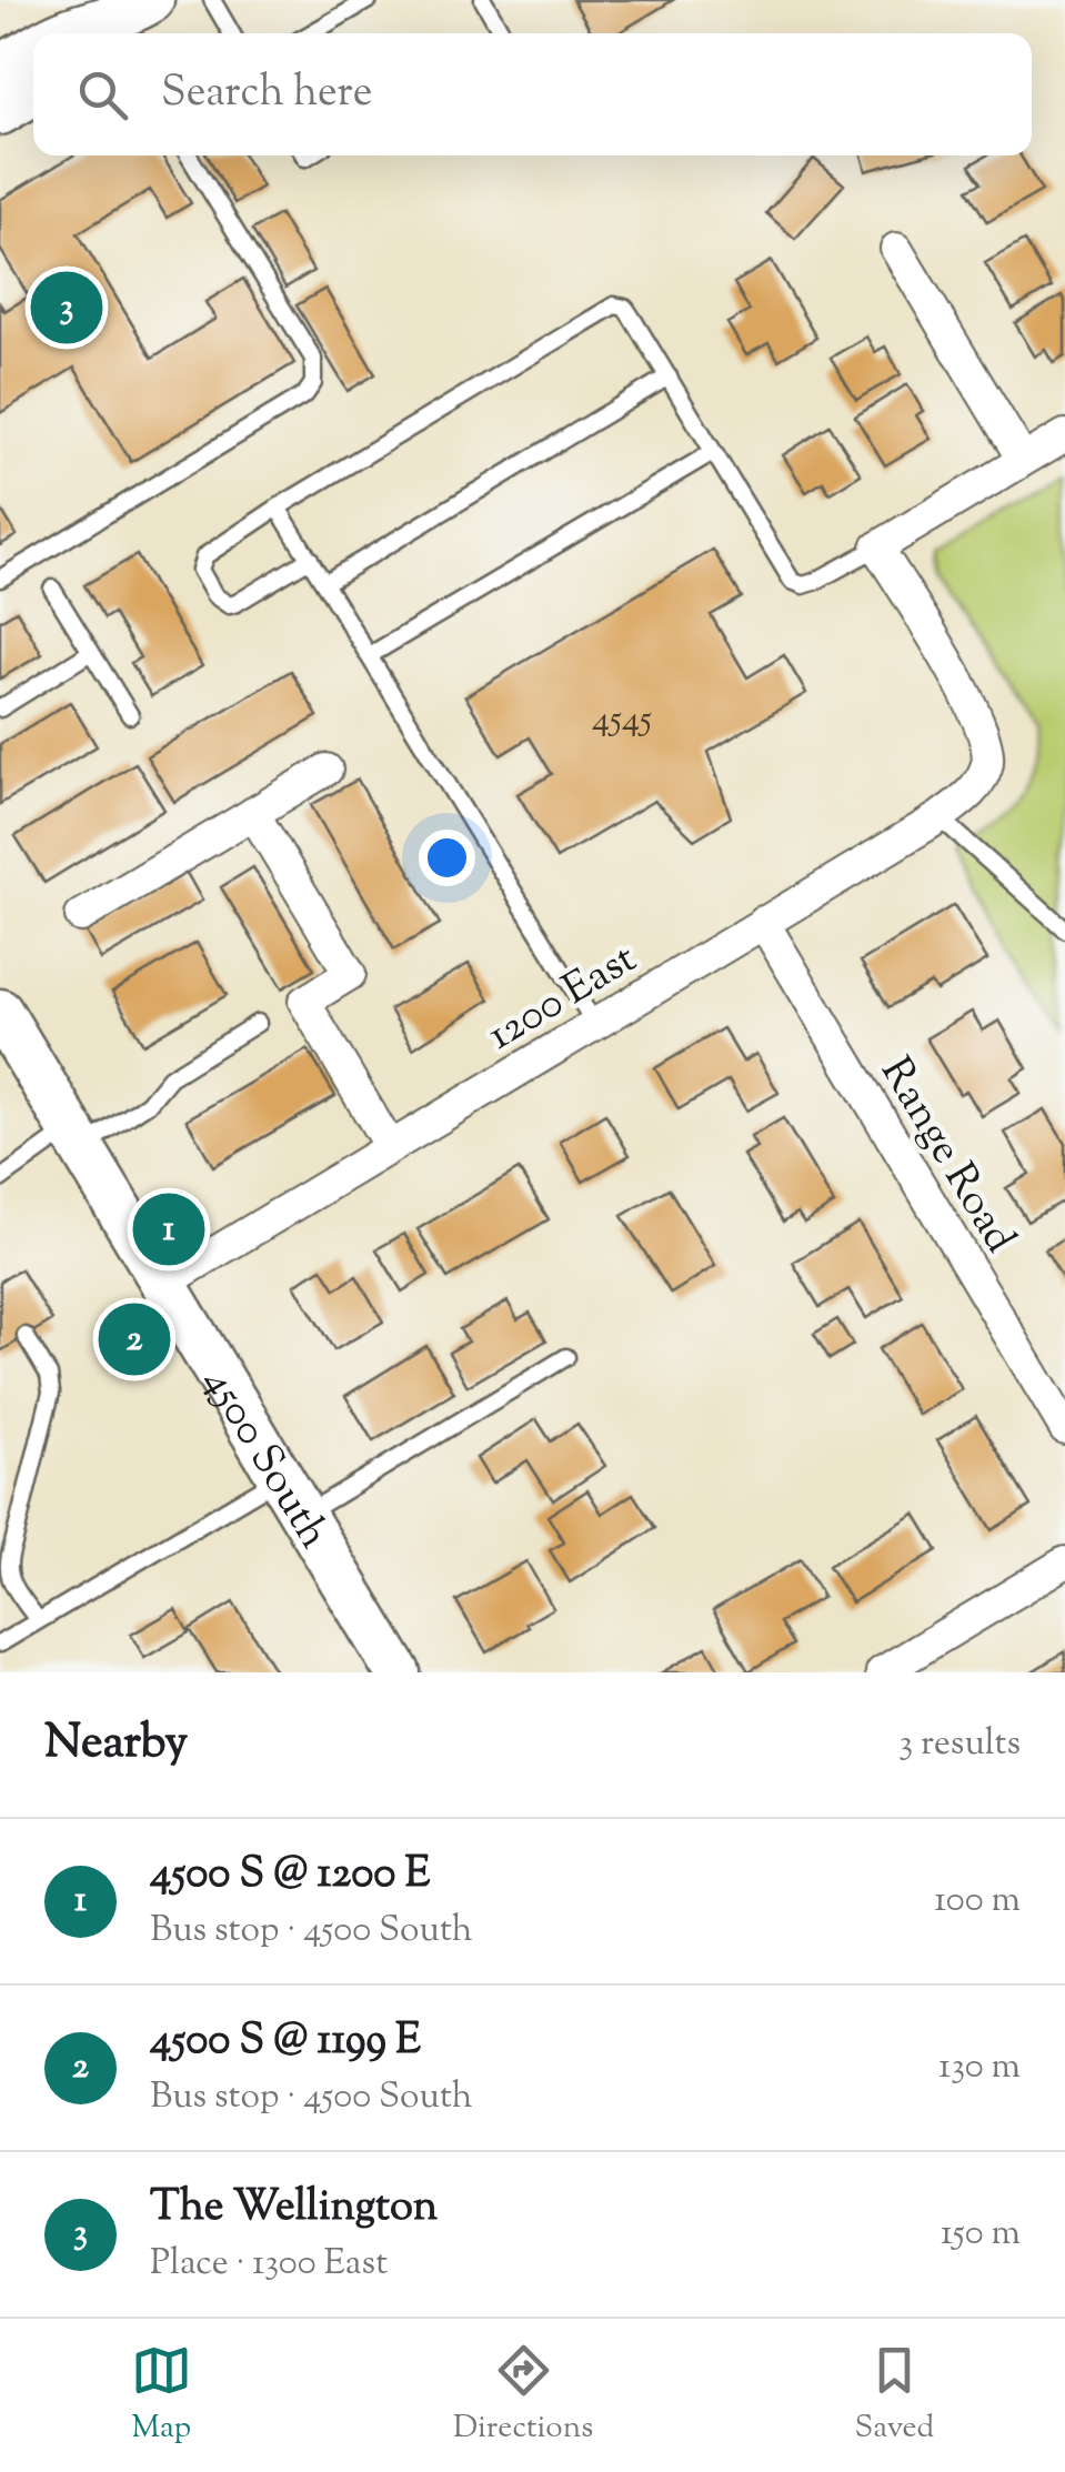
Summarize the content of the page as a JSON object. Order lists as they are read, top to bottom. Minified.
{"streets":{"main road":["4500 South"],"street":["1200 East","Range Road"]},"crossings":[["1200 East","Range Road"],["1200 East","4500 South"]],"house_numbers":["4545"],"page":{"search":"Search here","pins":["3","1","2"],"heading":["Nearby","3 results"],"list":[{"mark":"1","name":"4500 S @ 1200 E","note":"Bus stop · 4500 South","value":"100 m"},{"mark":"2","name":"4500 S @ 1199 E","note":"Bus stop · 4500 South","value":"130 m"},{"mark":"3","name":"The Wellington","note":"Place · 1300 East","value":"150 m"}],"nav":["Map","Directions","Saved"]}}
